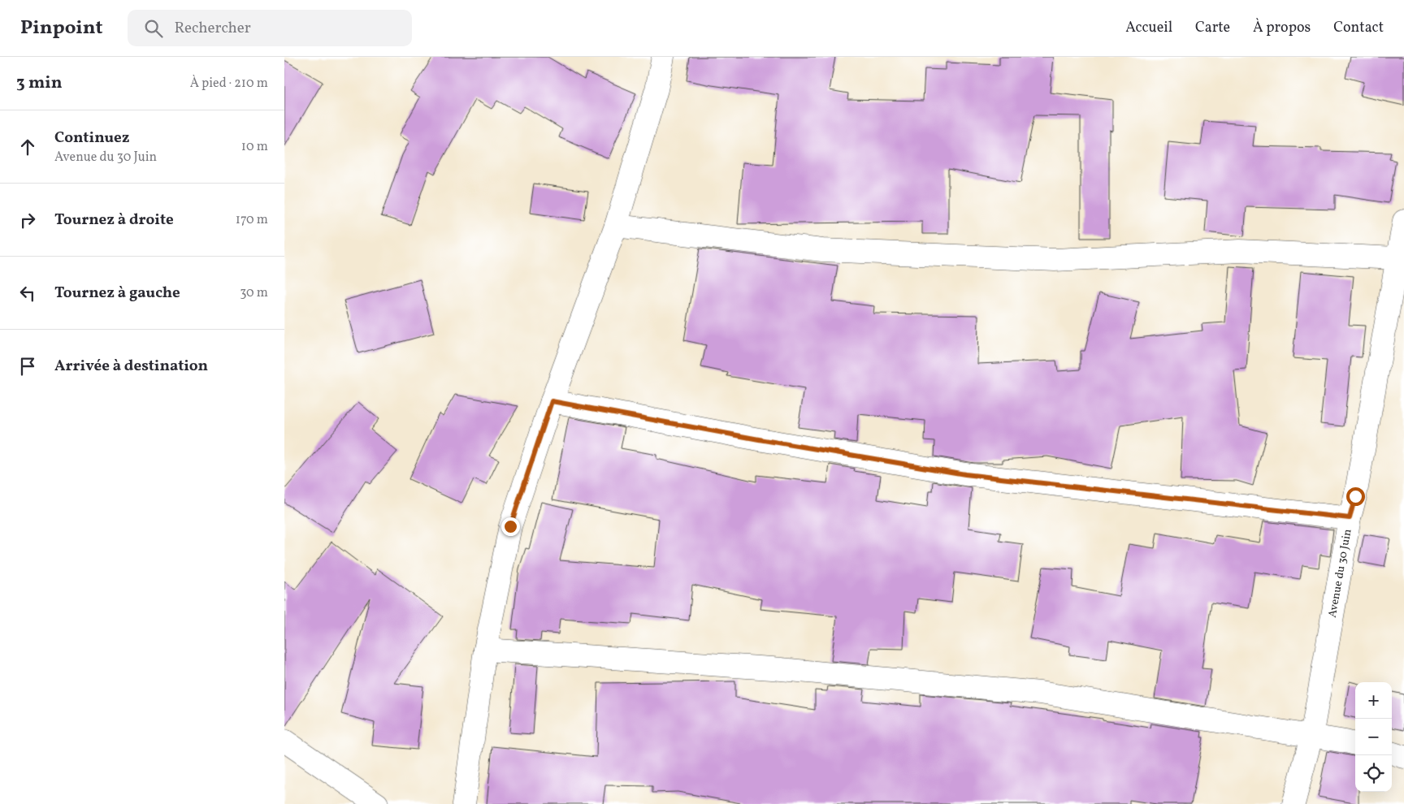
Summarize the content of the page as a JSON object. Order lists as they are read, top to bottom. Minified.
{"streets":{"street":["Avenue du 30 Juin"]},"page":{"header":"Pinpoint","search":"Rechercher","nav":["Accueil","Carte","À propos","Contact"],"heading":["3 min","À pied · 210 m"],"list":[["Continuez","Avenue du 30 Juin","10 m"],["Tournez à droite","170 m"],["Tournez à gauche","30 m"],"Arrivée à destination"],"map_buttons":["+","−"]}}
